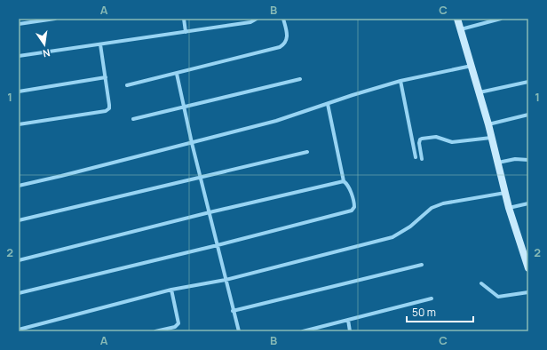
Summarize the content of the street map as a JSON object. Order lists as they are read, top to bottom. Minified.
{"scale_bar":"50 m","north":"bottom","grid":{"columns":["A","B","C"],"rows":["1","2"]}}
